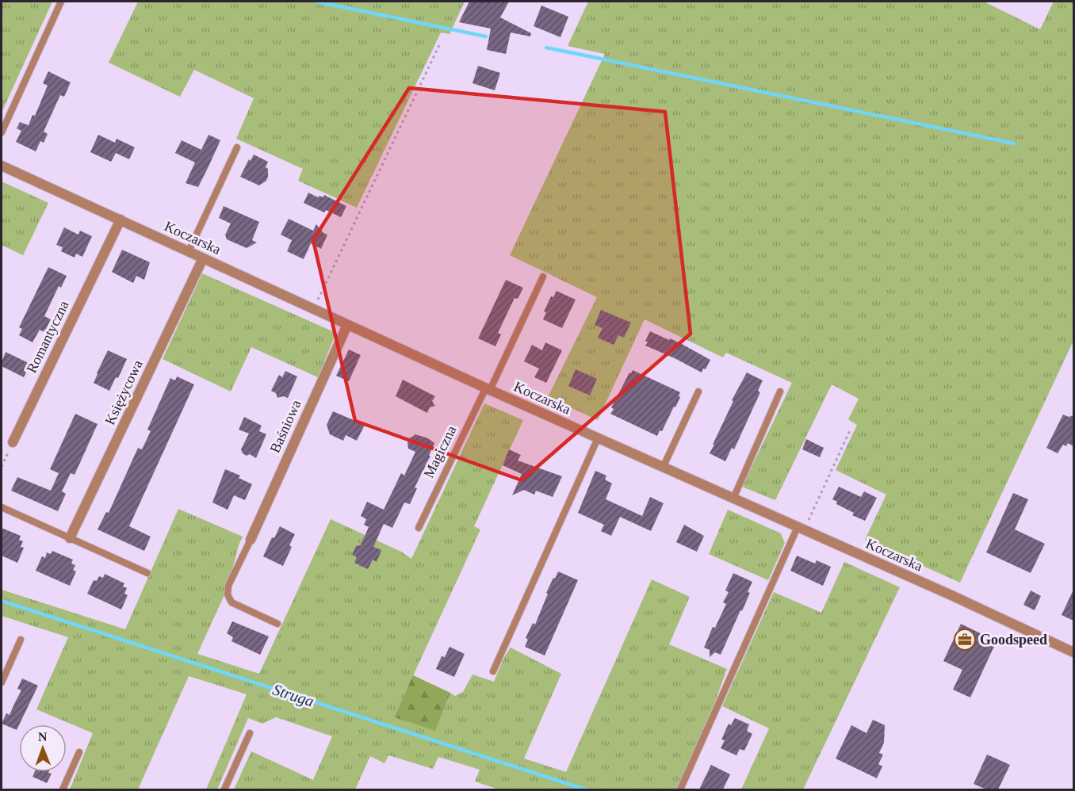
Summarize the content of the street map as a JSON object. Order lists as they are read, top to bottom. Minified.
{"streets":{"street":["Koczarska","Romantyczna","Księżycowa","Baśniowa"],"lane":["Magiczna"]},"crossings":[["Koczarska","Romantyczna"],["Koczarska","Księżycowa"],["Koczarska","Baśniowa"],["Koczarska","Magiczna"]],"water":["Struga"],"places":{"office":["Goodspeed"]},"north":"top"}
